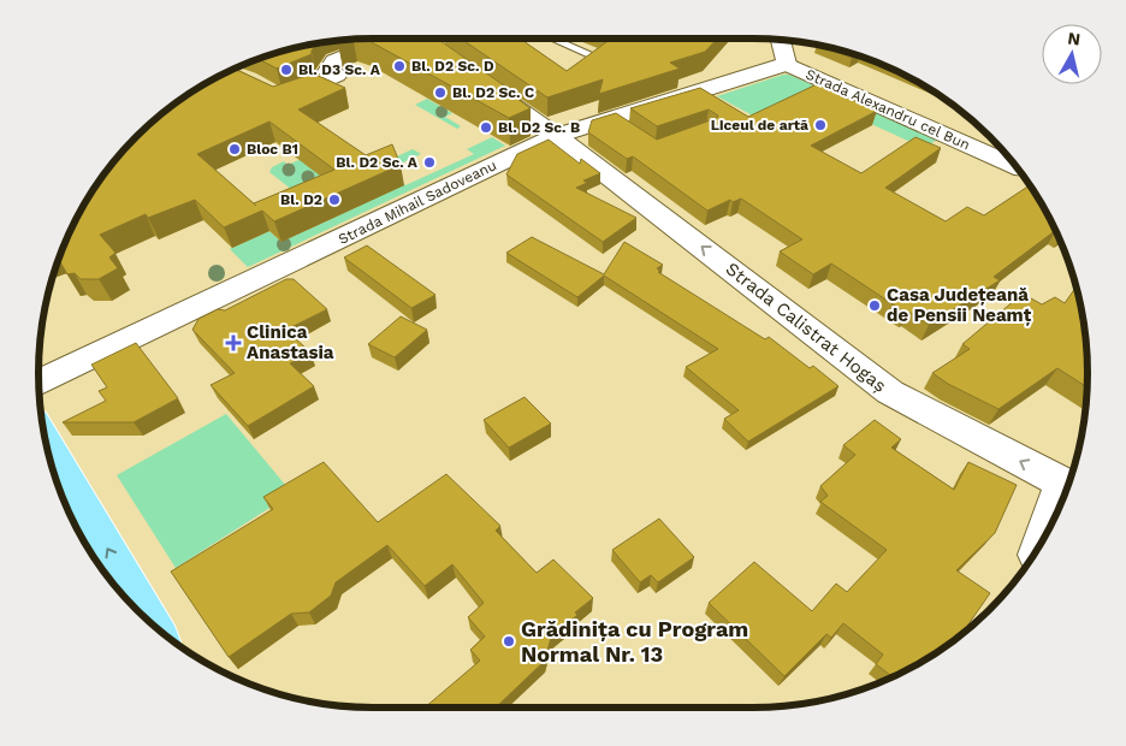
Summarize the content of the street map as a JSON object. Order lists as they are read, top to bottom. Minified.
{"streets":{"street":["Strada Alexandru cel Bun","Strada Mihail Sadoveanu","Strada Calistrat Hogaș"]},"crossings":[["Strada Alexandru cel Bun","Strada Mihail Sadoveanu"],["Strada Mihail Sadoveanu","Strada Calistrat Hogaș"]],"one_way":["Strada Calistrat Hogaș"],"places":{"other":["Bl. D2 Sc. D","Bl. D3 Sc. A","Bl. D2 Sc. C","Liceul de artă","Bl. D2 Sc. B","Bloc B1","Bl. D2 Sc. A","Bl. D2","Casa Județeană de Pensii Neamț","Grădinița cu Program Normal Nr. 13"],"health":["Clinica Anastasia"]},"north":"top"}
